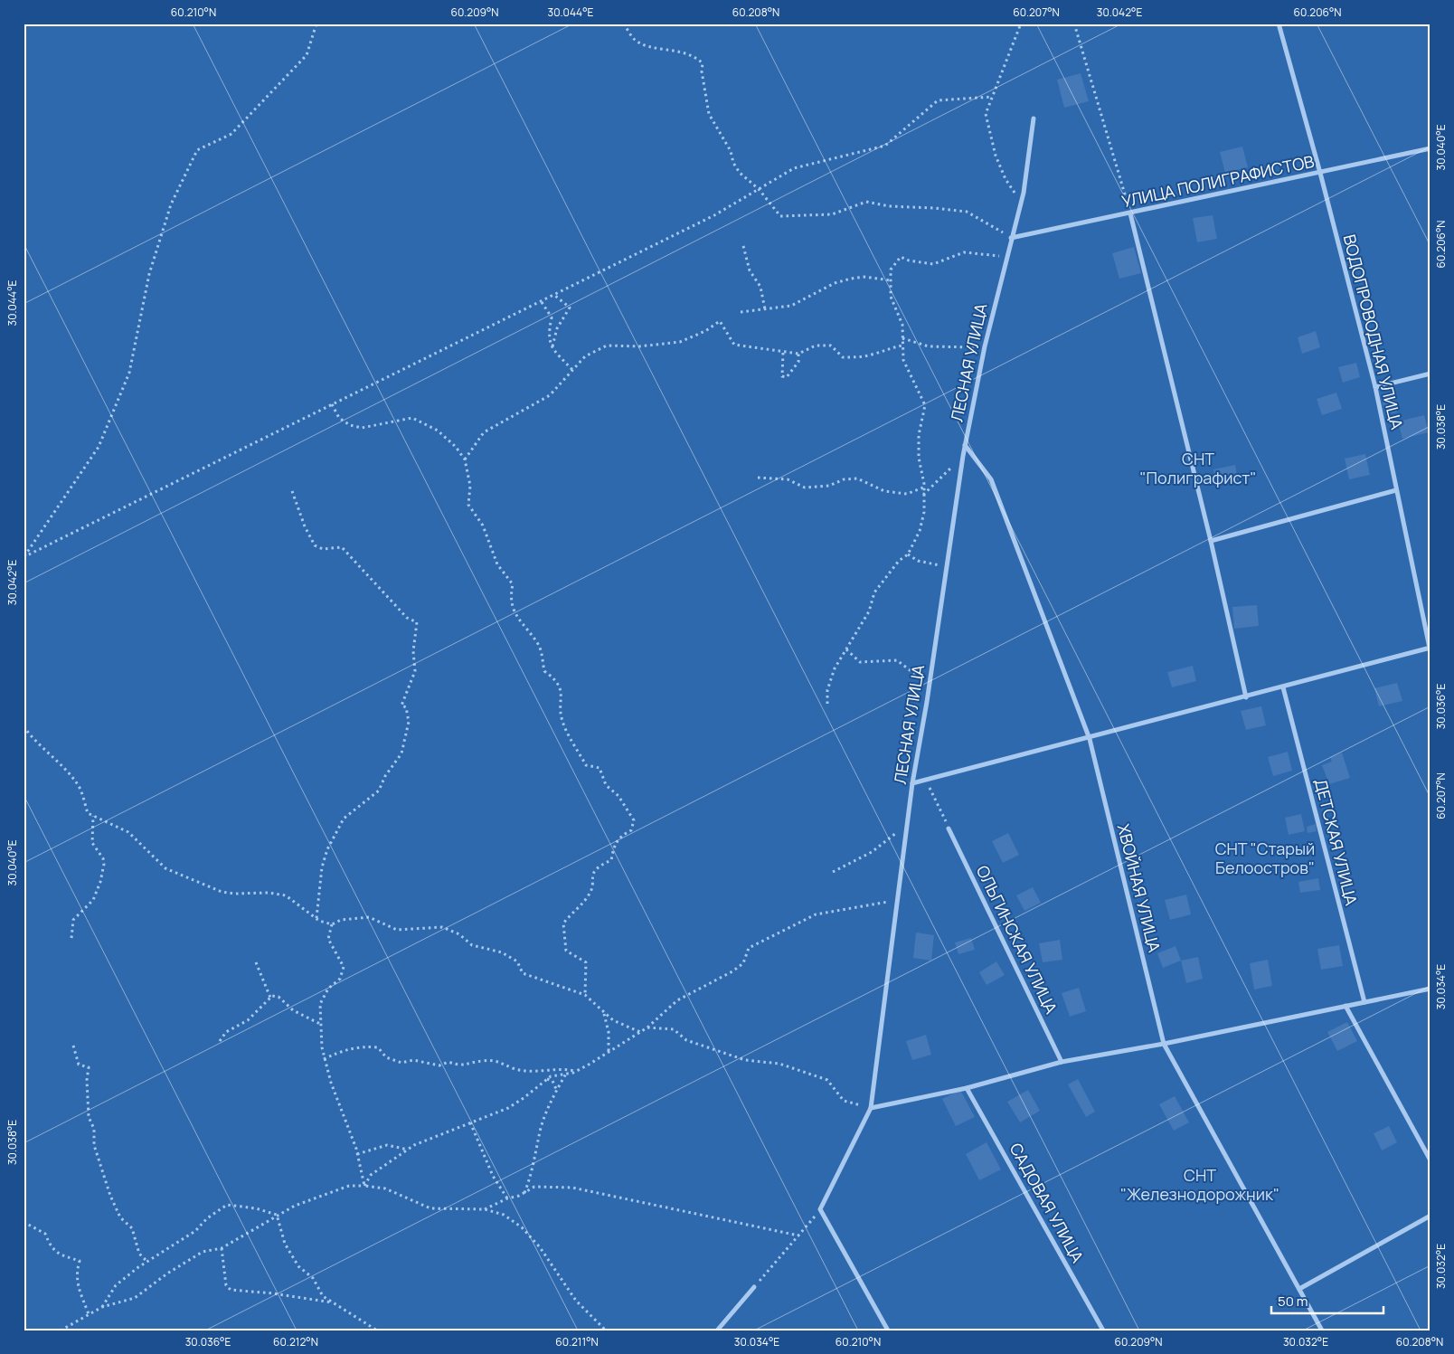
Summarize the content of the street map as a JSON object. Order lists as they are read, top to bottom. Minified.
{"streets":{"street":["УЛИЦА ПОЛИГРАФИСТОВ","ВОДОПРОВОДНАЯ УЛИЦА","ЛЕСНАЯ УЛИЦА","ДЕТСКАЯ УЛИЦА","ХВОЙНАЯ УЛИЦА","ОЛЬГИНСКАЯ УЛИЦА","САДОВАЯ УЛИЦА"]},"crossings":[["УЛИЦА ПОЛИГРАФИСТОВ","ВОДОПРОВОДНАЯ УЛИЦА"],["УЛИЦА ПОЛИГРАФИСТОВ","ЛЕСНАЯ УЛИЦА"],["ЛЕСНАЯ УЛИЦА","ХВОЙНАЯ УЛИЦА"]],"parks":["СНТ \"Полиграфист\"","СНТ \"Старый Белоостров\"","СНТ \"Железнодорожник\""],"scale_bar":"50 m","coordinates":["60.210°N","60.209°N","30.044°E","60.208°N","60.207°N","30.042°E","60.206°N","30.040°E","30.038°E","30.036°E","30.034°E","30.032°E","60.212°N","60.211°N"]}
